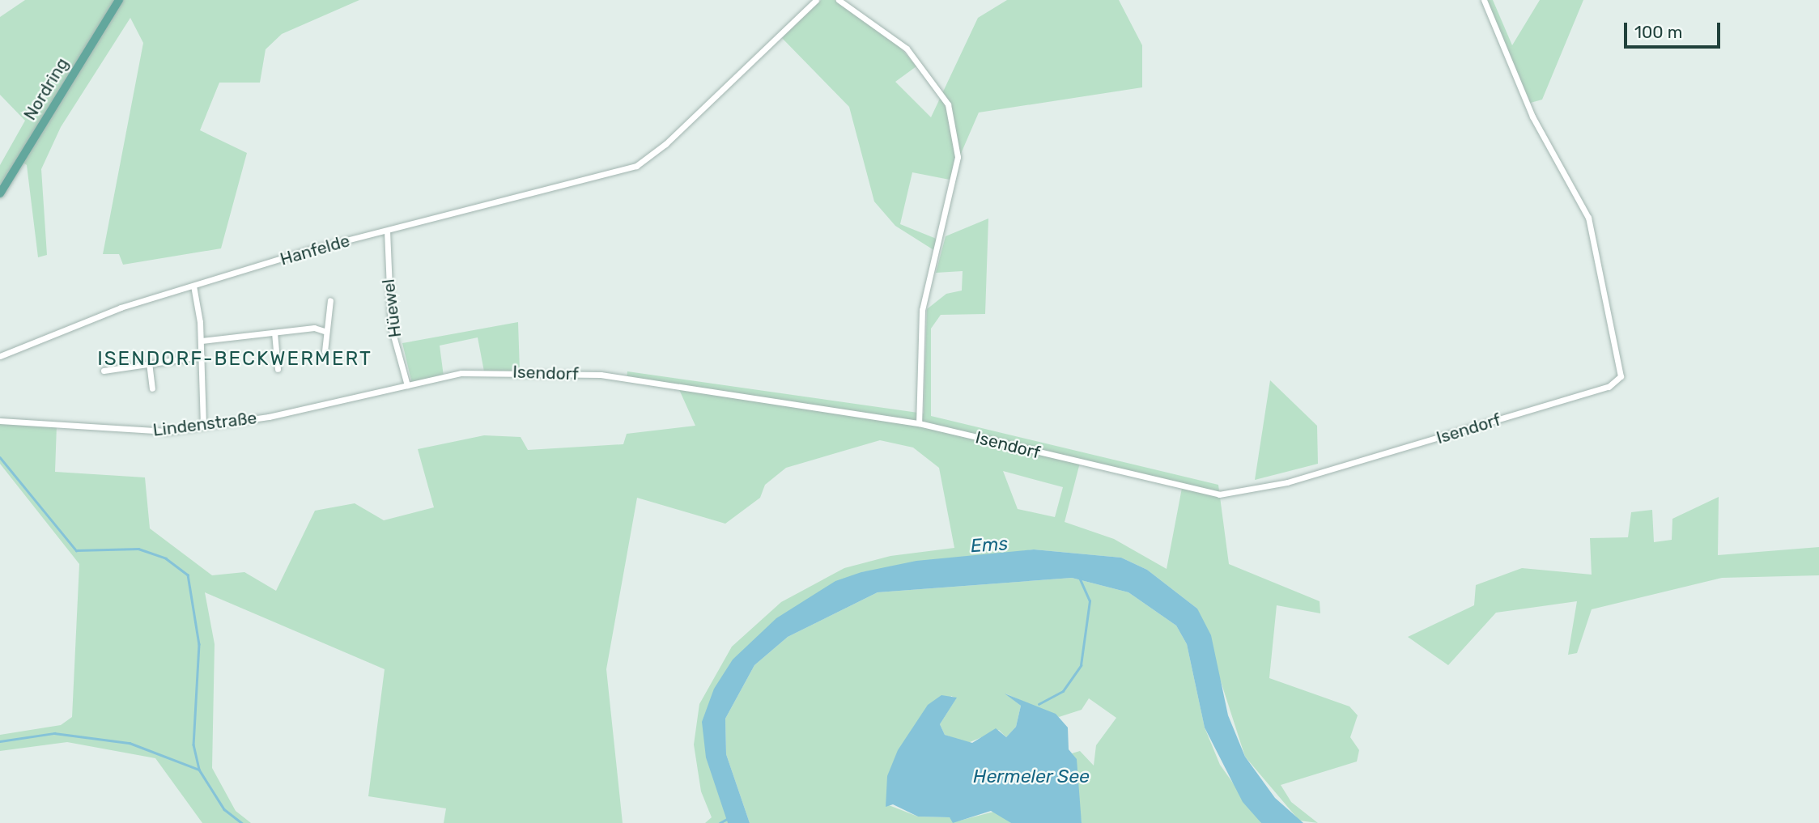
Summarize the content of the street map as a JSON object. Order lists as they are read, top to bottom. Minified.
{"streets":{"main road":["Nordring"],"street":["Hanfelde","Hüewel","Isendorf","Lindenstraße"]},"crossings":[["Hanfelde","Hüewel"],["Hüewel","Isendorf"],["Hüewel","Lindenstraße"],["Isendorf","Lindenstraße"]],"districts":["ISENDORF-BECKWERMERT"],"water":["Ems","Hermeler See"],"scale_bar":"100 m"}
